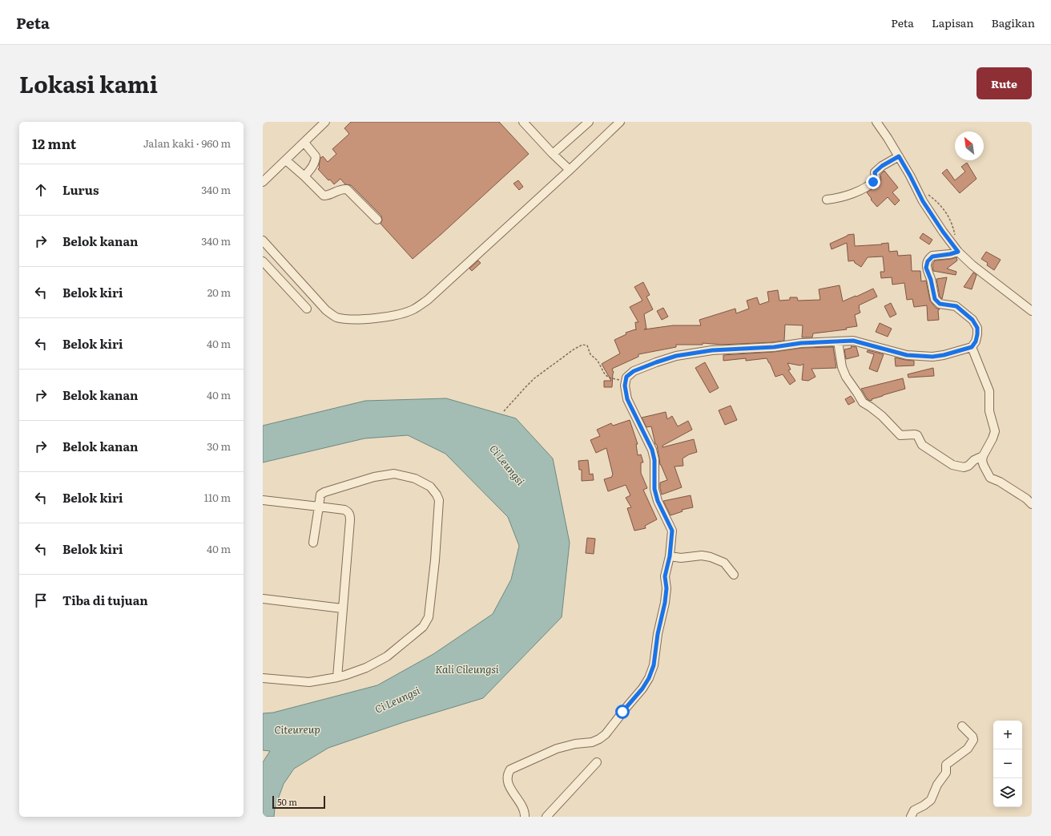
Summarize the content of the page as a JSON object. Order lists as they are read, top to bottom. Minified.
{"water":["Ci Leungsi","Kali Cileungsi","Citeureup"],"scale_bar":"50 m","north":"top left","page":{"header":"Peta","nav":["Peta","Lapisan","Bagikan"],"title":"Lokasi kami","buttons":"Rute","heading":["12 mnt","Jalan kaki · 960 m"],"list":[["Lurus","340 m"],["Belok kanan","340 m"],["Belok kiri","20 m"],["Belok kiri","40 m"],["Belok kanan","40 m"],["Belok kanan","30 m"],["Belok kiri","110 m"],["Belok kiri","40 m"],"Tiba di tujuan"],"map_buttons":["+","−"],"scale":"50 m"}}
